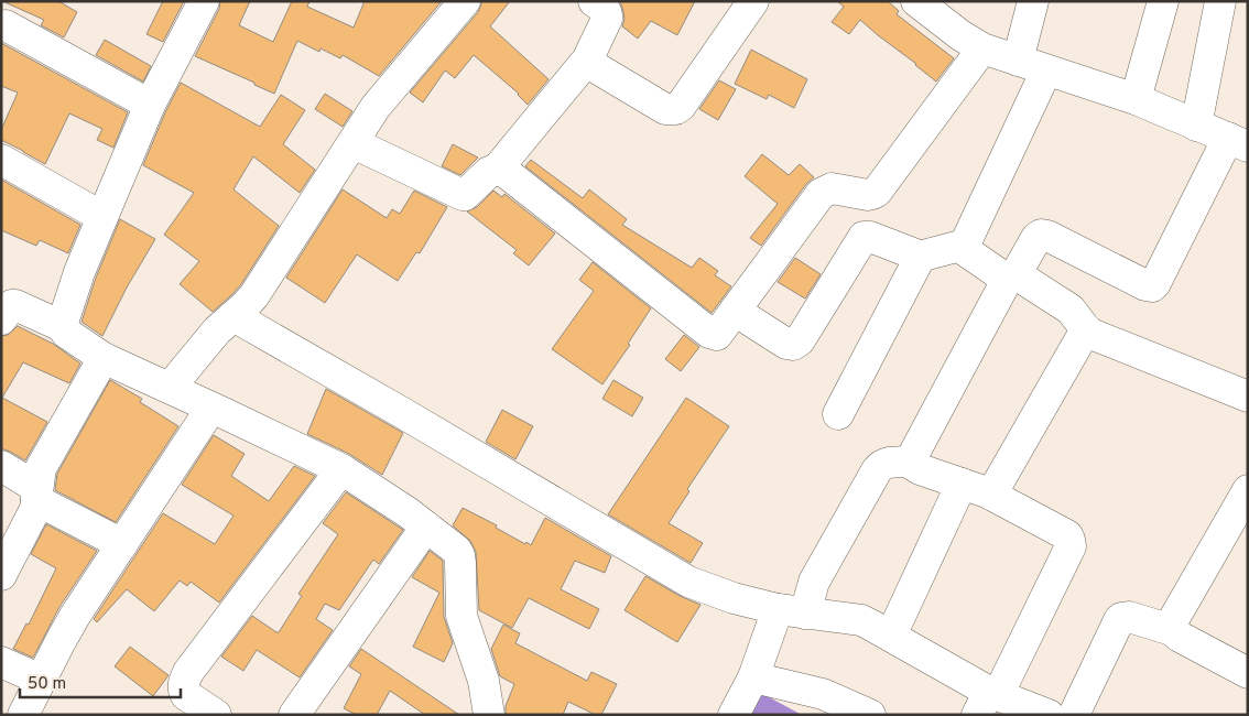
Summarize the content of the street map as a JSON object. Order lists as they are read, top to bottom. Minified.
{"scale_bar":"50 m"}
